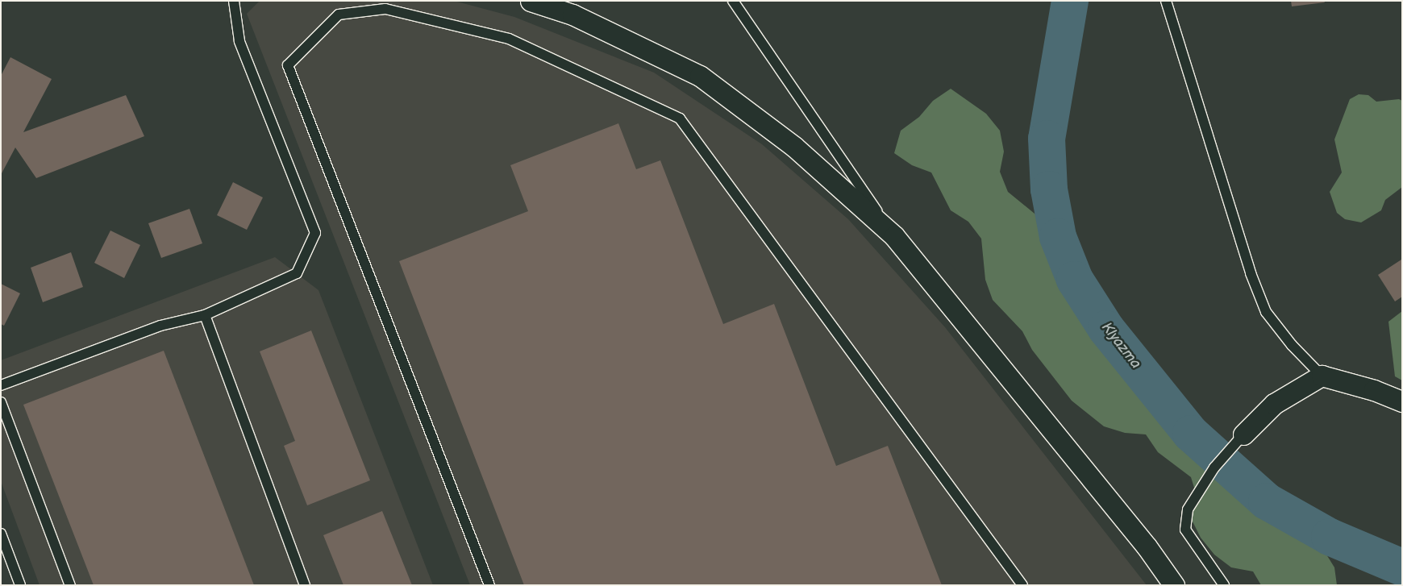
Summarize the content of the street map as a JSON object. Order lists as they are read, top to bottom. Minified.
{"water":["Klyazma"]}
